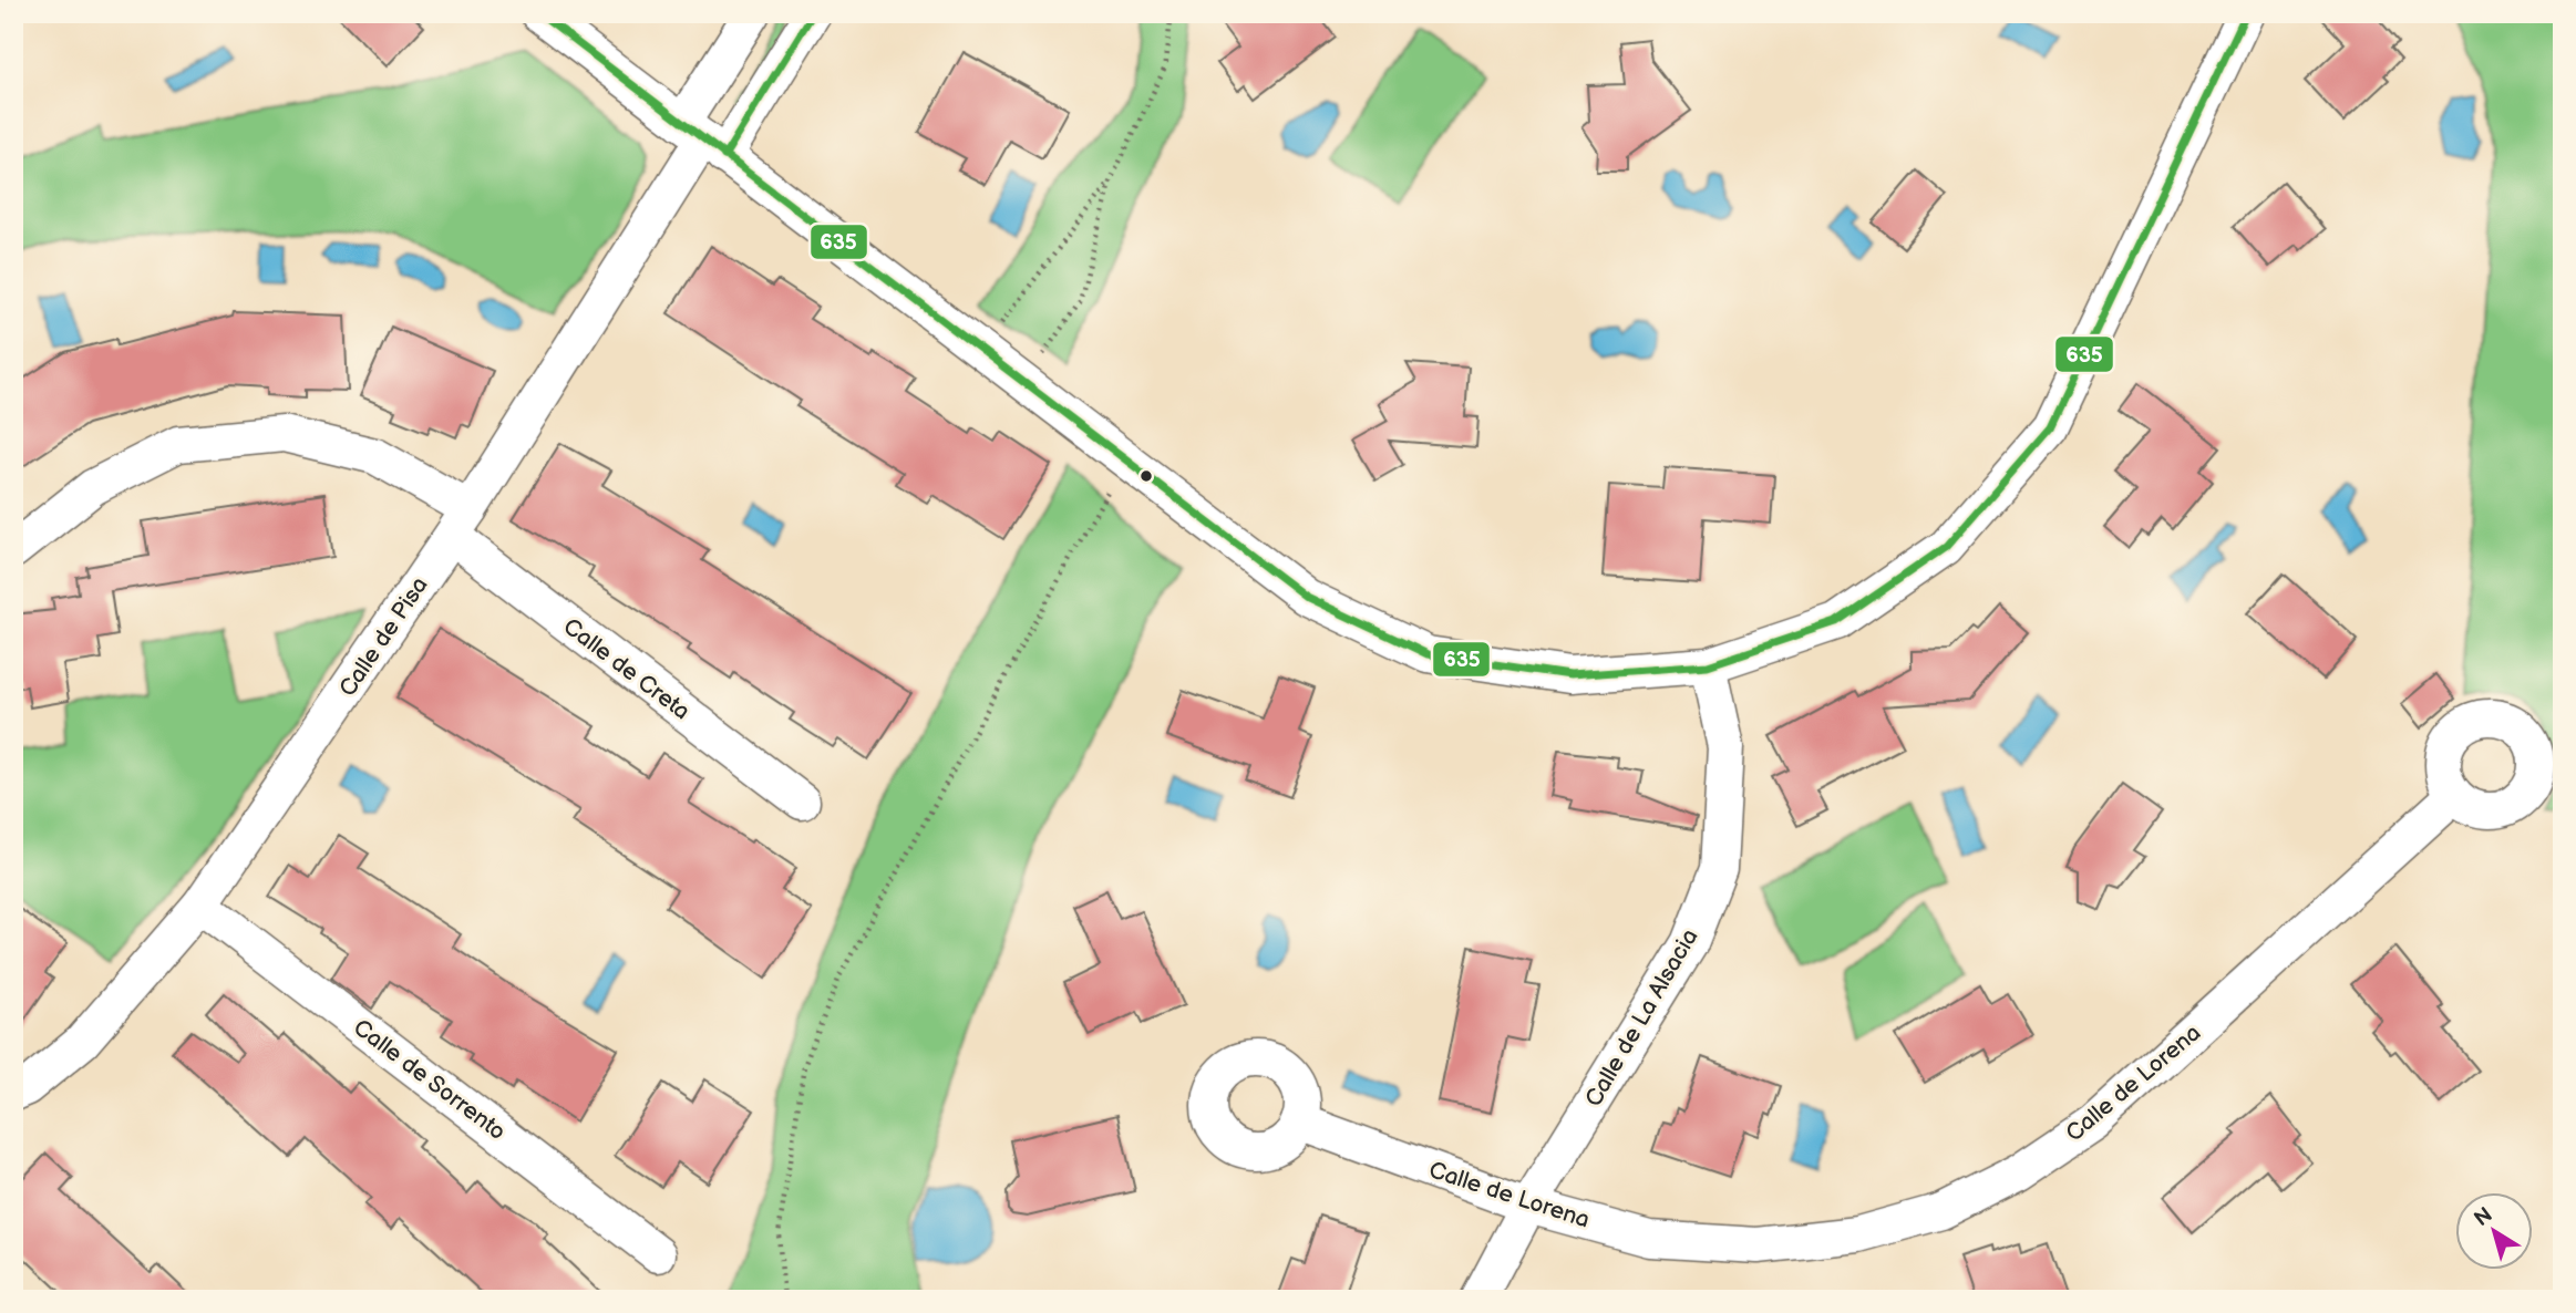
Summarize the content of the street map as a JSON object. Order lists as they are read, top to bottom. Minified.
{"streets":{"street":["Calle de Pisa","Calle de Creta","Calle de La Alsacia","Calle de Sorrento","Calle de Lorena"]},"crossings":[["Calle de Pisa","Calle de Creta"],["Calle de Pisa","Calle de Sorrento"],["Calle de La Alsacia","Calle de Lorena"]],"lines":["transit line 635"],"north":"top left"}
